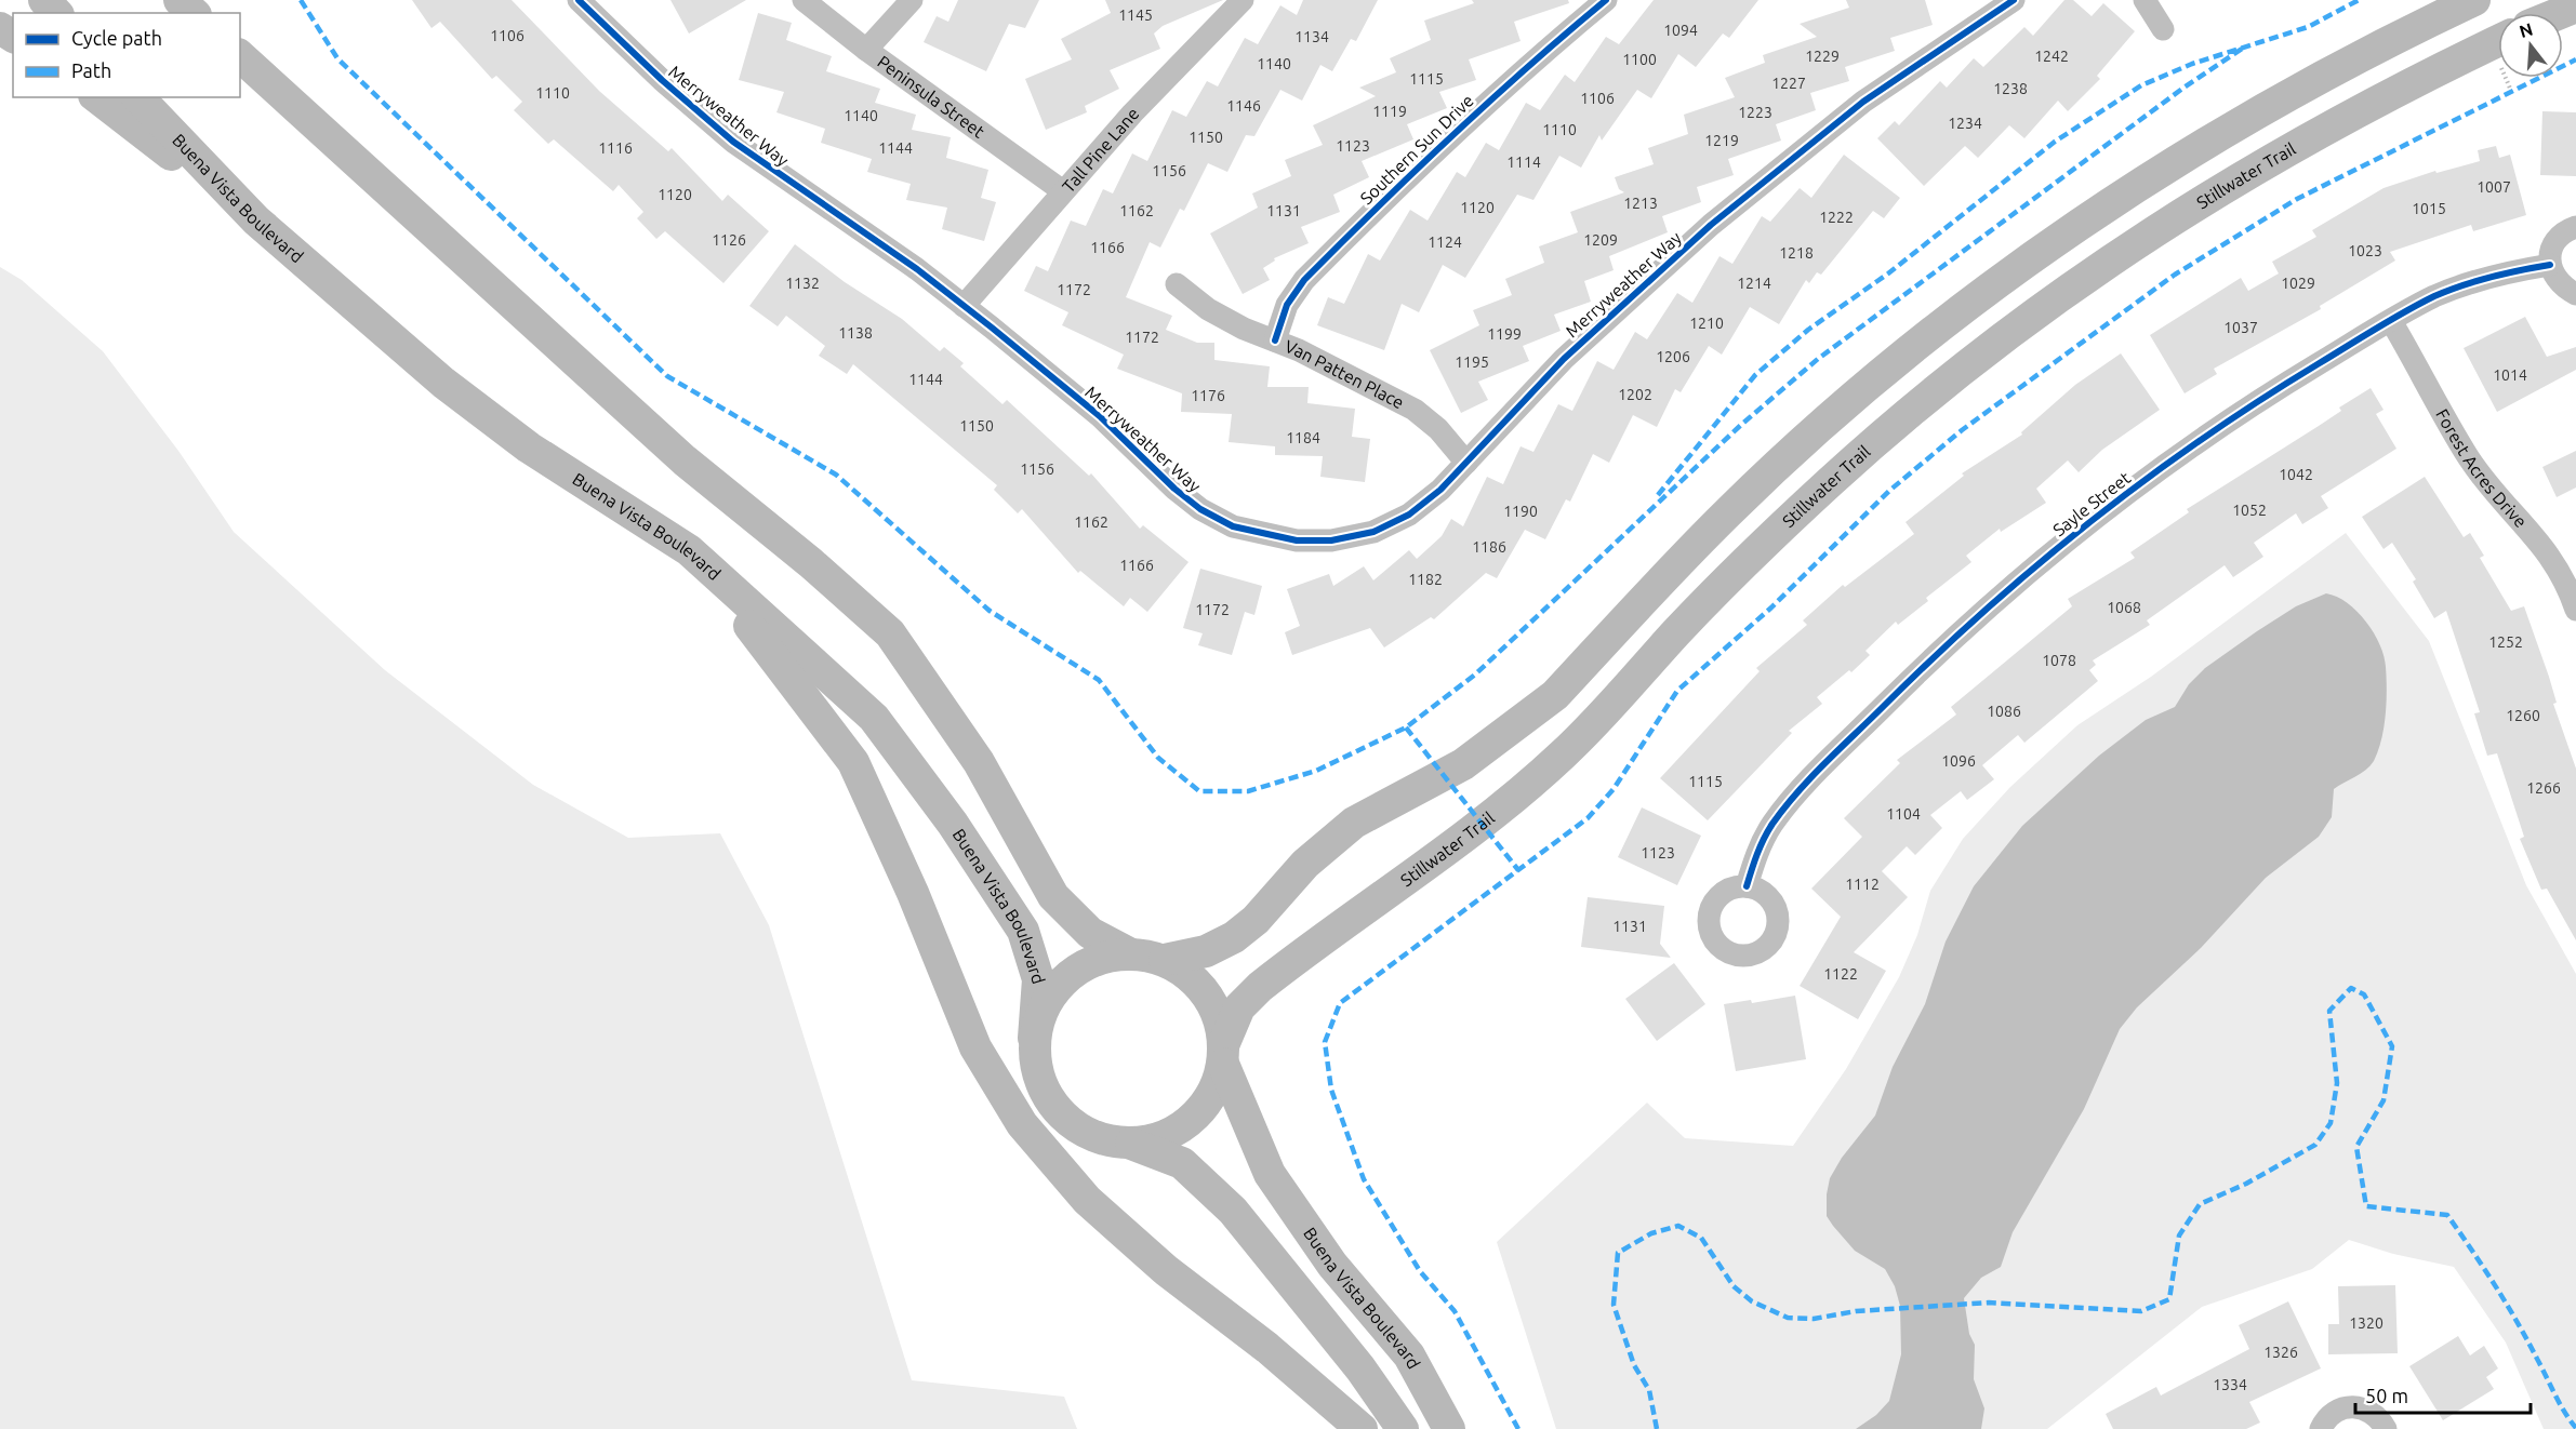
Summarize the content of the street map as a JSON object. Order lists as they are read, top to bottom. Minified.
{"streets":{"main road":["Stillwater Trail","Buena Vista Boulevard"],"street":["Peninsula Street","Merryweather Way","Southern Sun Drive","Tall Pine Lane","Van Patten Place","Forest Acres Drive","Sayle Street"]},"crossings":[["Peninsula Street","Tall Pine Lane"],["Merryweather Way","Tall Pine Lane"],["Merryweather Way","Van Patten Place"],["Southern Sun Drive","Van Patten Place"],["Stillwater Trail","Buena Vista Boulevard"],["Forest Acres Drive","Sayle Street"]],"house_numbers":["1145","1094","1106","1134","1229","1242","1100","1140","1115","1227","1238","1110","1106","1146","1119","1223","1140","1234","1110","1150","1219","1123","1116","1144","1114","1156","1007","1120","1213","1120","1015","1162","1131","1222","1126","1209","1124","1166","1023","1218","1132","1214","1029","1172","1210","1037","1138","1199","1172","1206","1195","1014","1144","1202","1176","1150","1184","1156","1042","1052","1190","1162","1186","1166","1182","1068","1172","1252","1078","1086","1260","1096","1115","1266","1104","1123","1112","1131","1122","1320","1326","1334"],"legend":["Cycle path","Path"],"scale_bar":"50 m","north":"top"}
